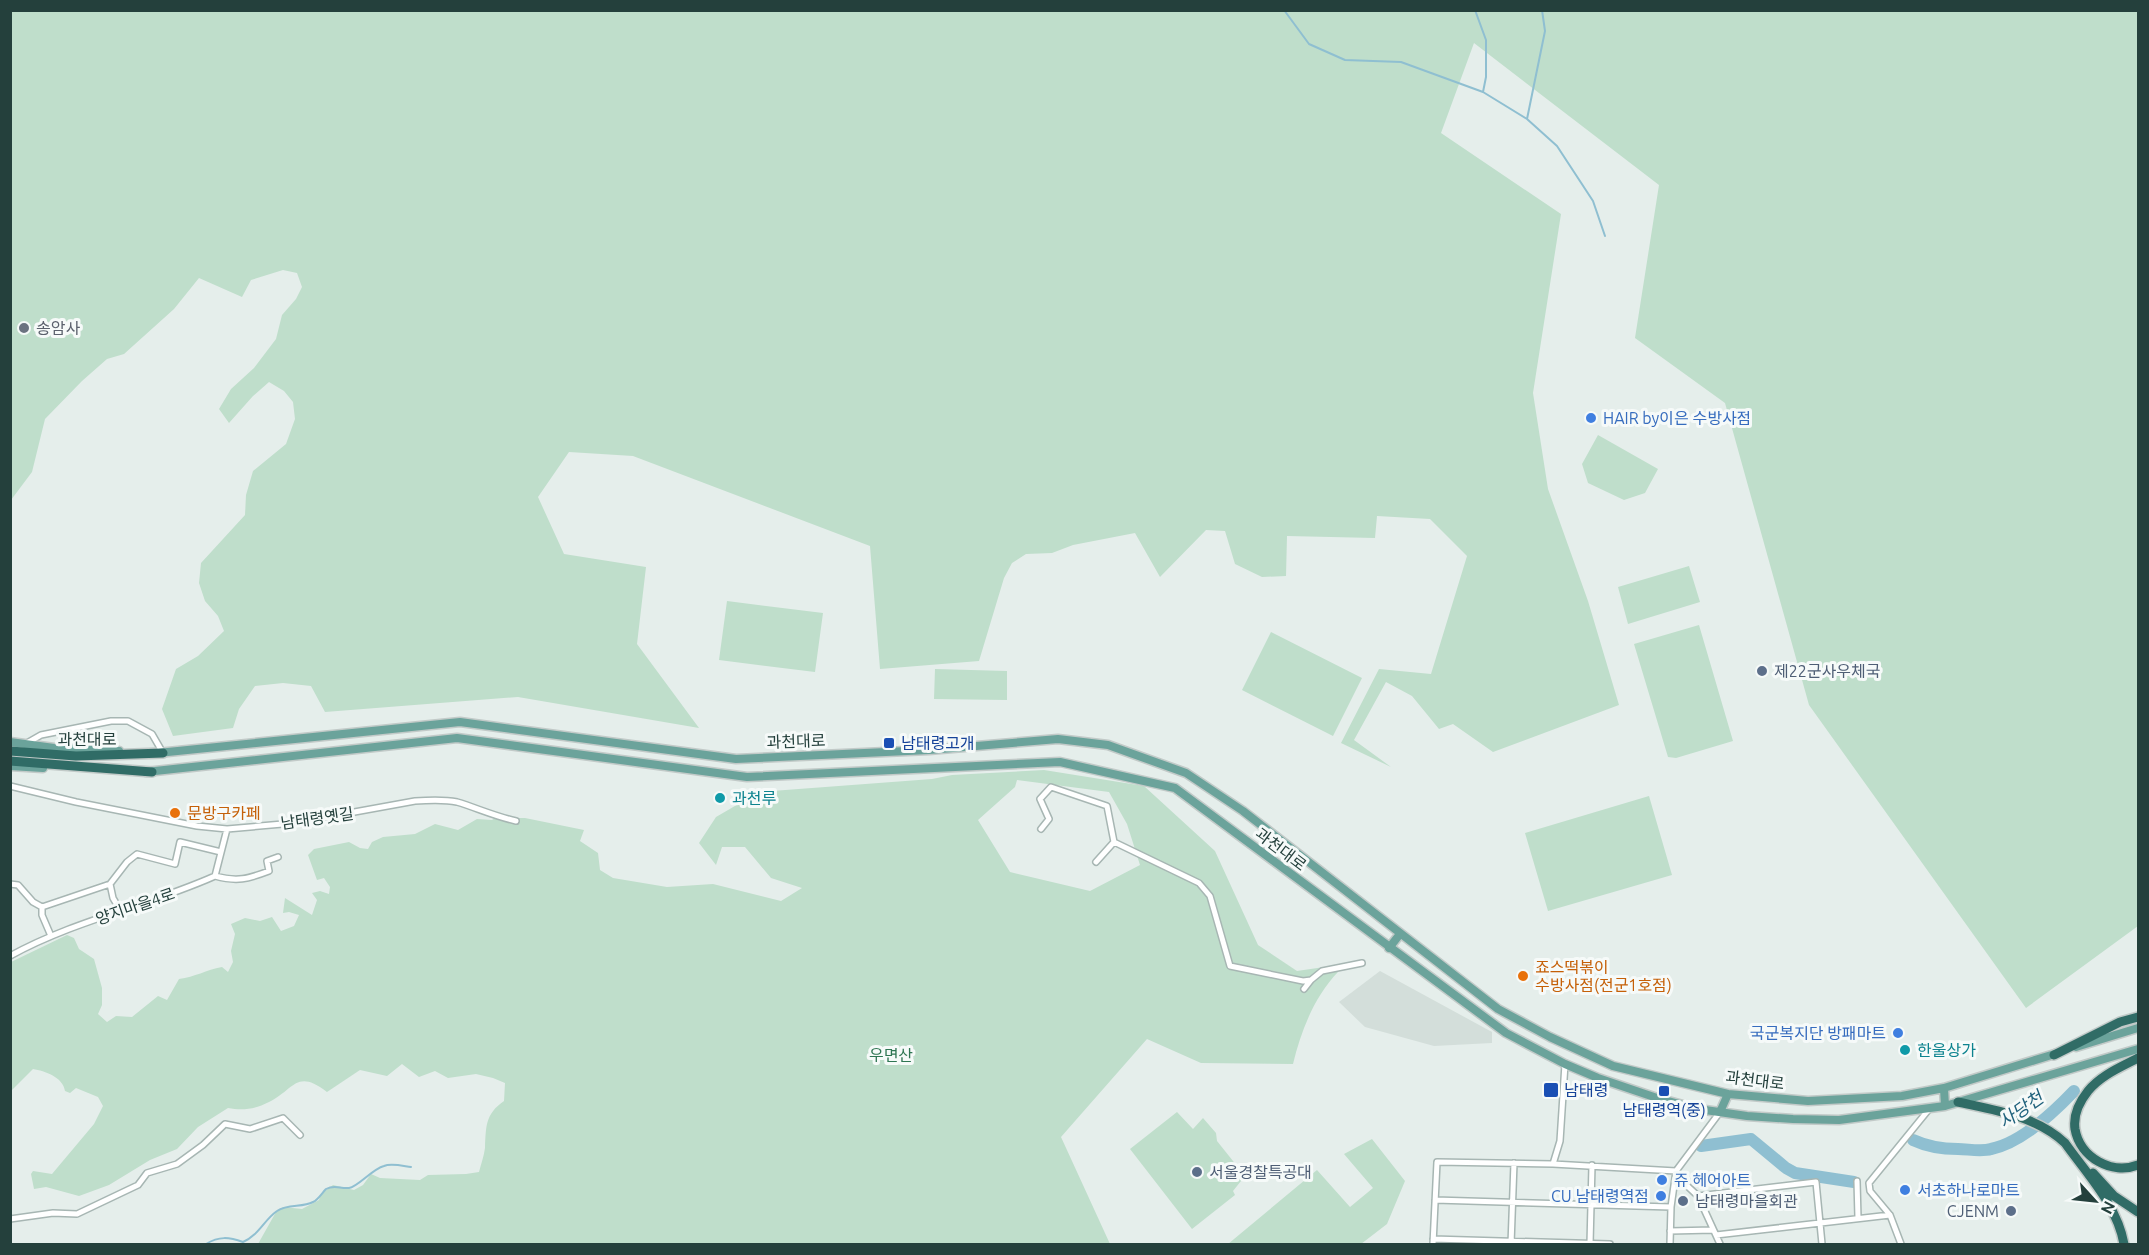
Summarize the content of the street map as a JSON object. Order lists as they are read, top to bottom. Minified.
{"streets":{"highway":["과천대로"],"street":["남태령옛길","양지마을4로"]},"water":["사당천"],"parks":["우면산"],"places":{"other":["송암사","HAIR by이은 수방사점","제22군사우체국","과천루","문방구카페","죠스떡볶이 수방사점(전군1호점)","국군복지단 방패마트","한울상가","서울경찰특공대","쥬 헤어아트","서초하나로마트","CU 남태령역점","남태령마을회관","CJENM"],"transit":["남태령고개","남태령","남태령역(중)"]},"north":"bottom right"}
